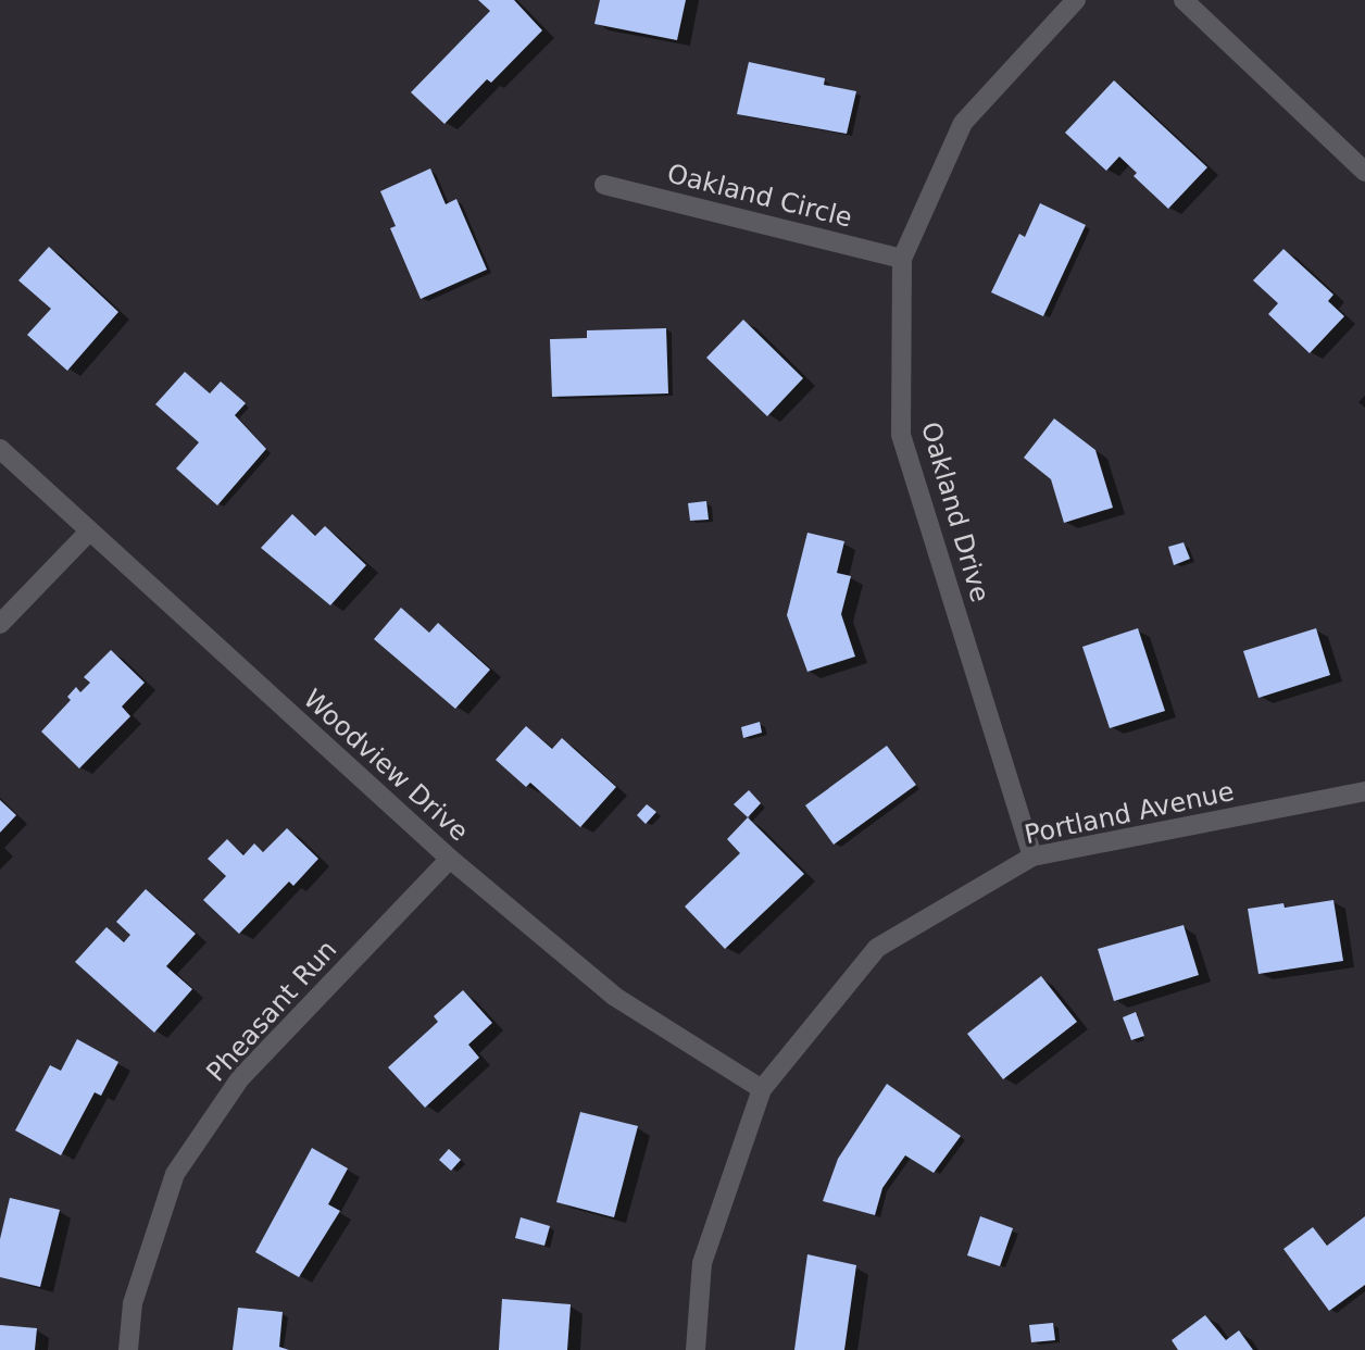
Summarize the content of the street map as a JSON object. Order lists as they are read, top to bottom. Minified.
{"streets":{"street":["Oakland Circle","Oakland Drive","Woodview Drive","Portland Avenue","Pheasant Run"]},"crossings":[["Oakland Circle","Oakland Drive"],["Oakland Drive","Portland Avenue"],["Woodview Drive","Portland Avenue"],["Woodview Drive","Pheasant Run"]]}
